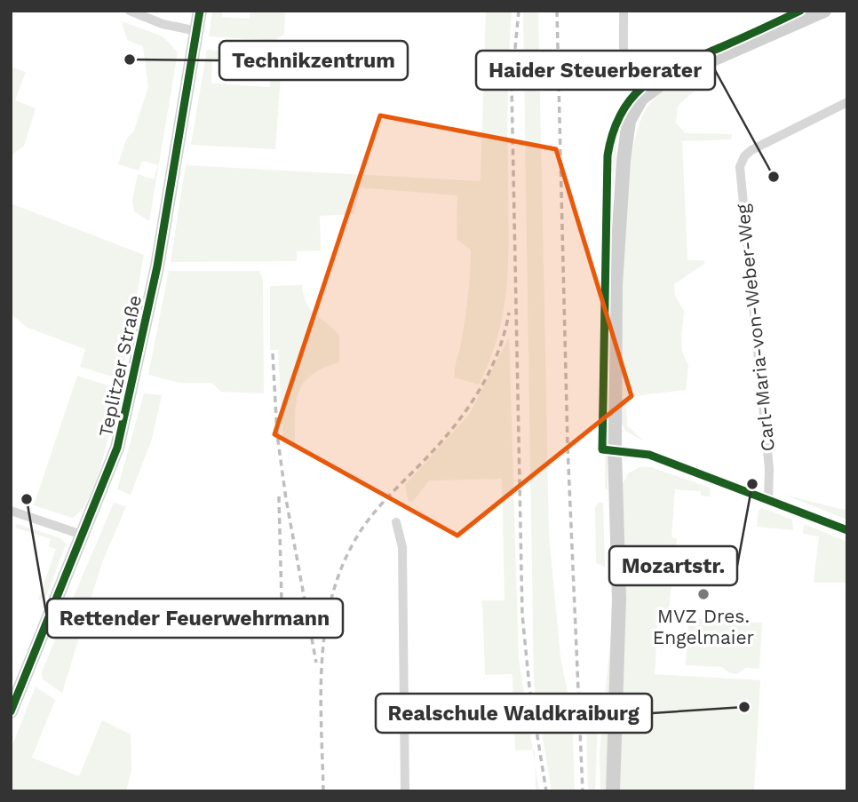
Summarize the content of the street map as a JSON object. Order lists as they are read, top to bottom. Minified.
{"streets":{"main road":["Teplitzer Straße"],"street":["Carl-Maria-von-Weber-Weg"]},"places":["Technikzentrum","Haider Steuerberater","Mozartstr.","Rettender Feuerwehrmann","MVZ Dres. Engelmaier","Realschule Waldkraiburg"]}
